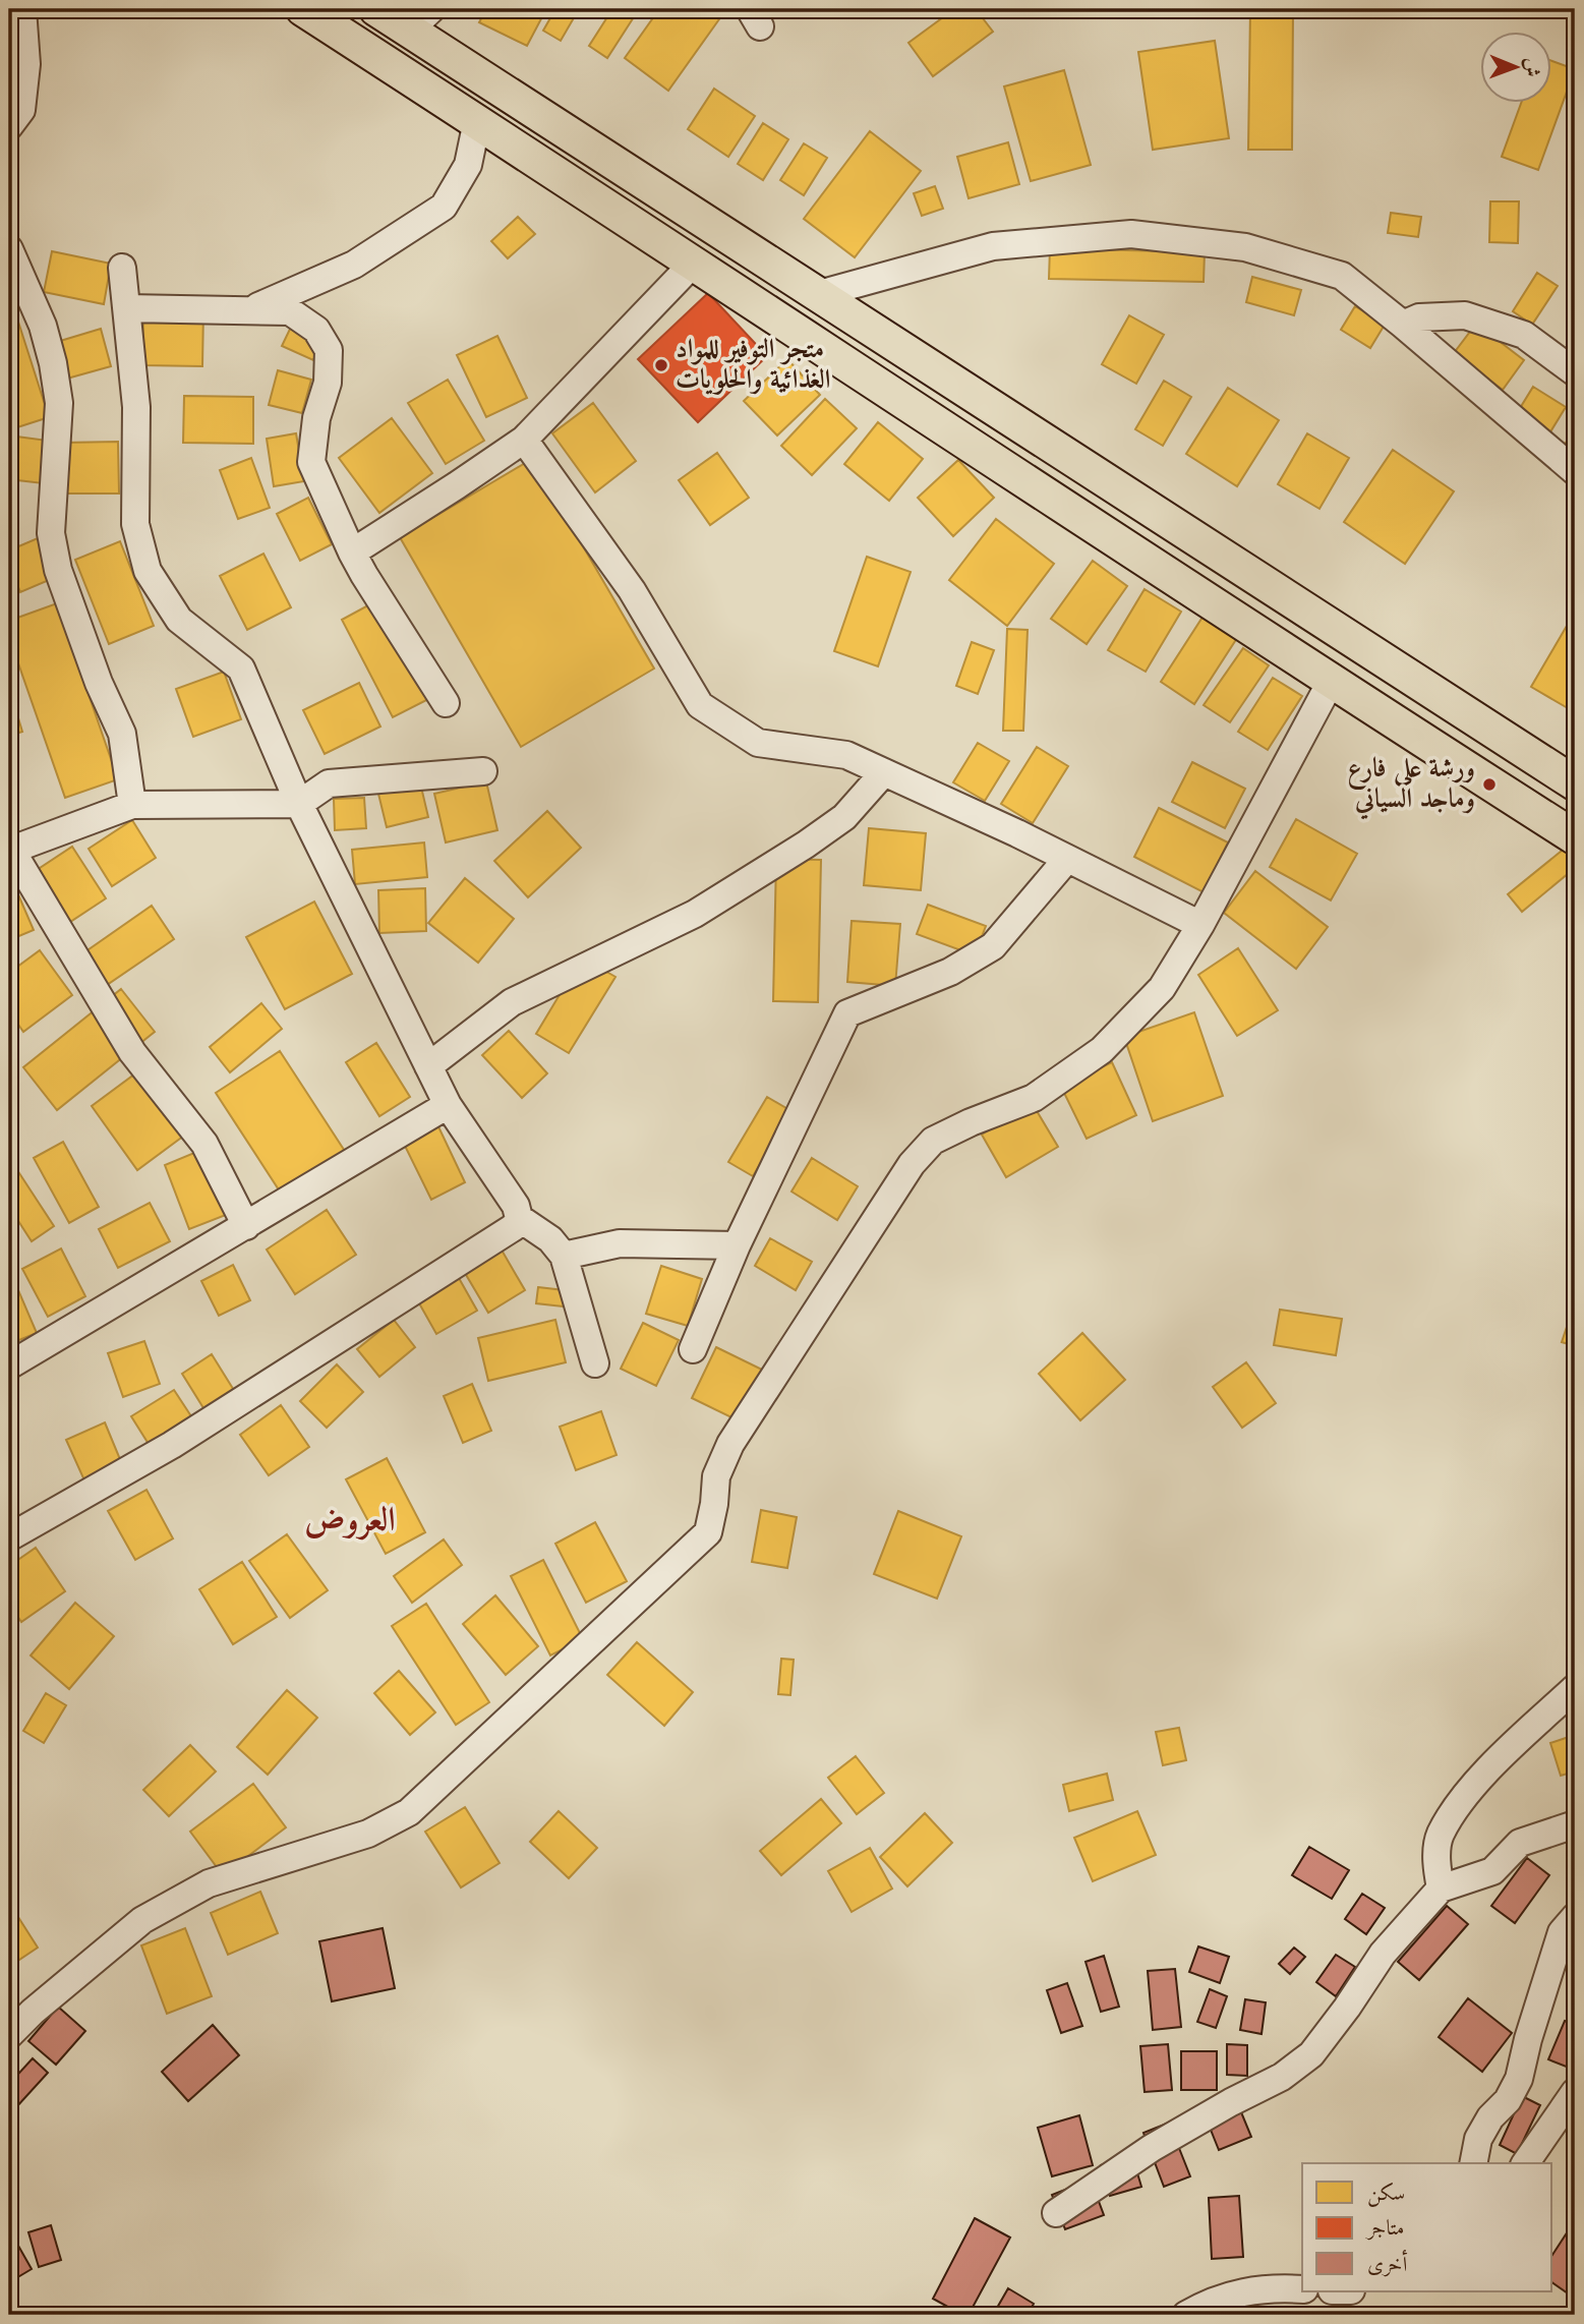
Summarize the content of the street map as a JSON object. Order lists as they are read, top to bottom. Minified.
{"districts":["العروض"],"places":["متجر التوفير للمواد الغذائية والحلويات","ورشة علي فارع وماجد السياني"],"legend":["سكن","متاجر","أخرى"],"north":"right"}
